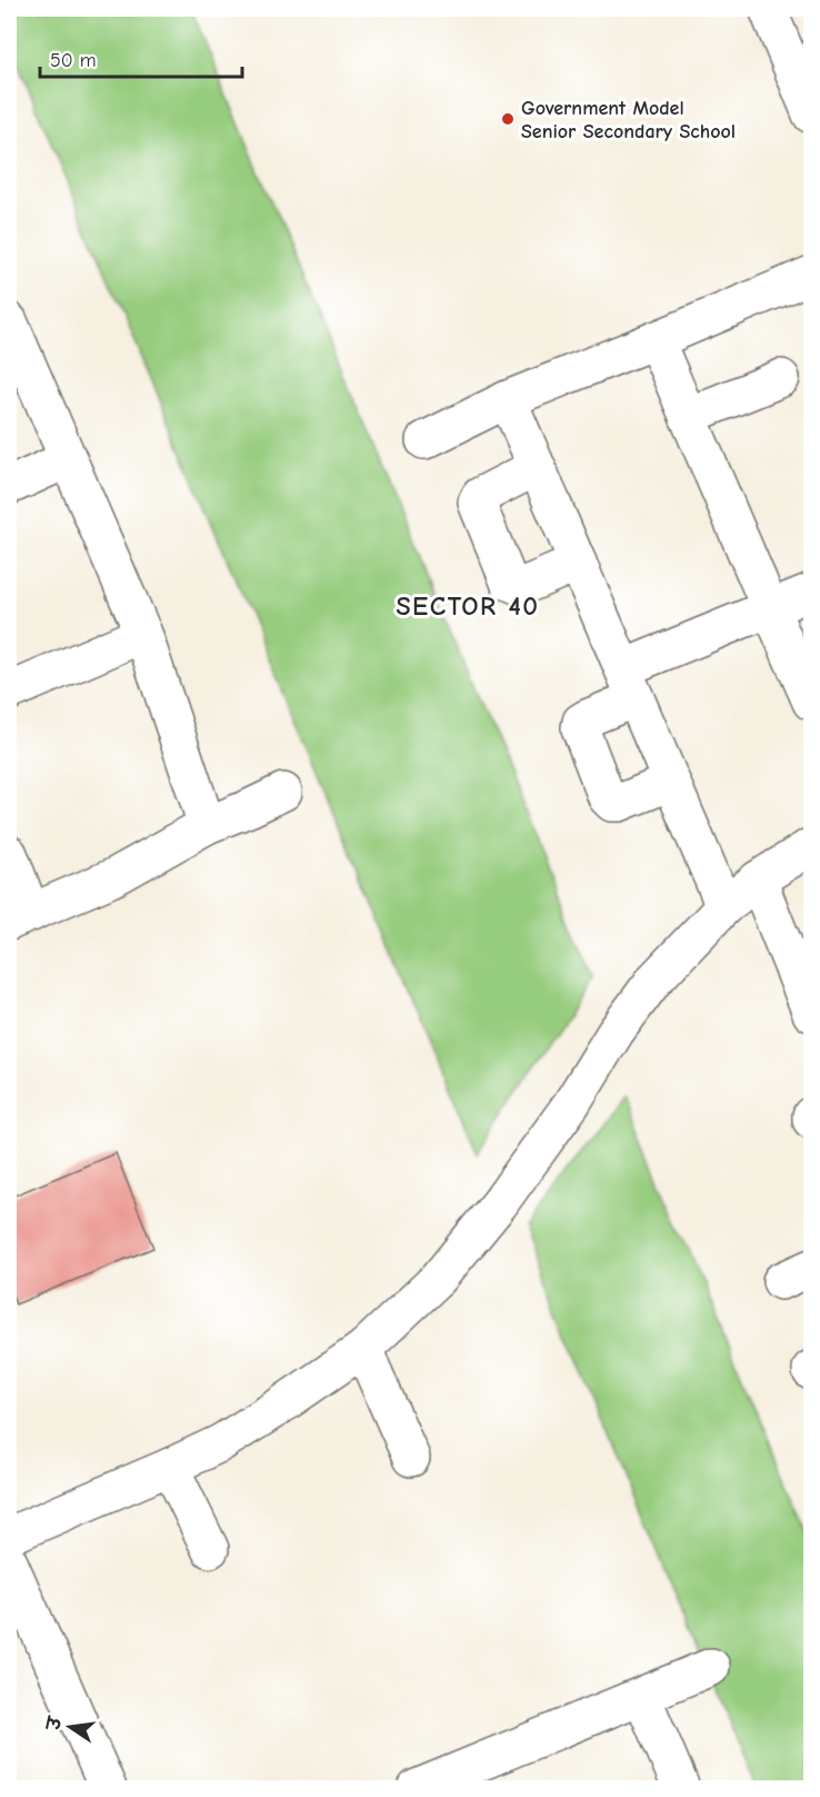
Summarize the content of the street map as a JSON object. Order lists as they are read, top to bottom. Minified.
{"districts":["SECTOR 40"],"places":["Government Model Senior Secondary School"],"scale_bar":"50 m","north":"left"}
